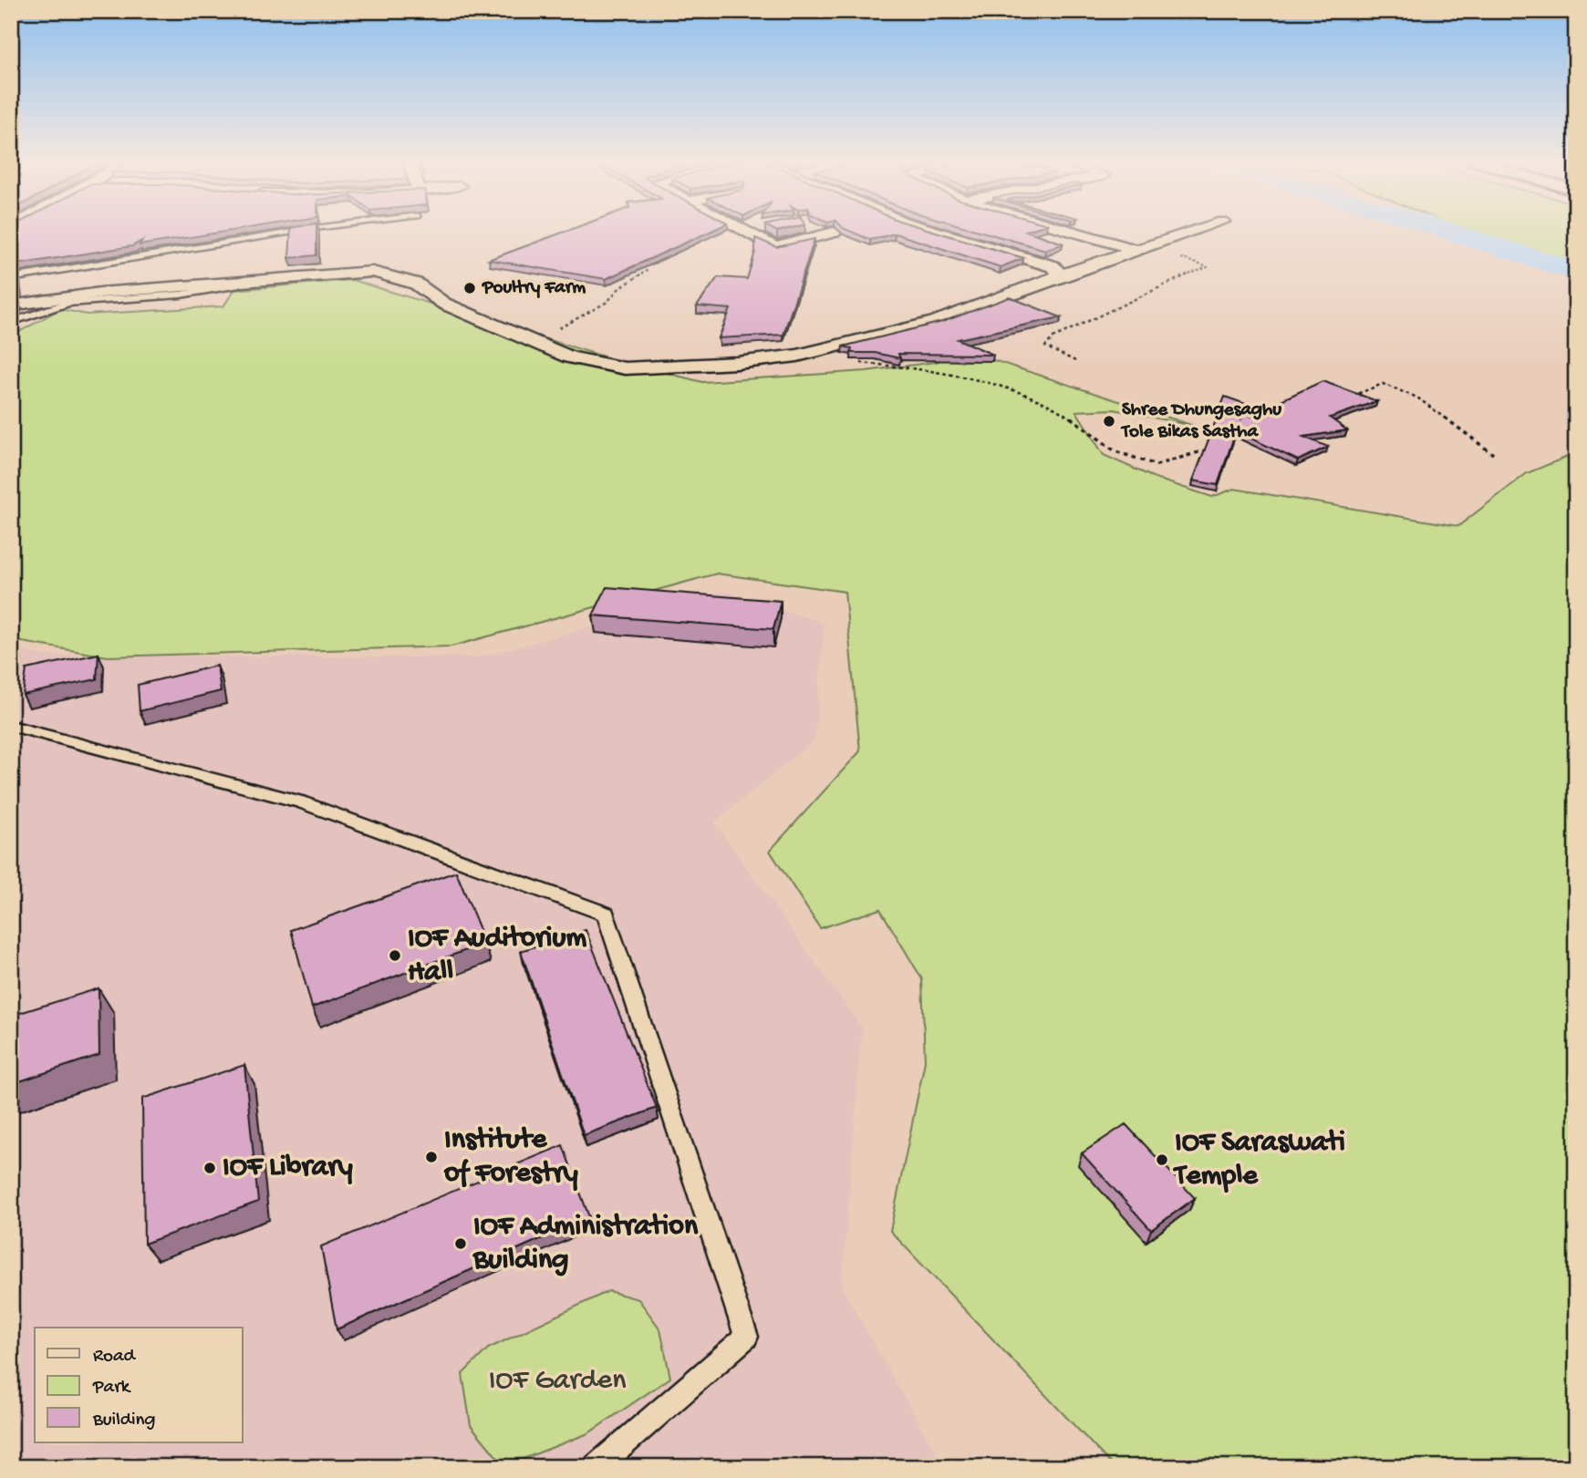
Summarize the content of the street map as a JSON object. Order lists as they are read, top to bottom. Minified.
{"parks":["IOF Garden"],"places":["Poultry Farm","Shree Dhungesaghu Tole Bikas Sastha","IOF Auditorium Hall","Institute of Forestry","IOF Saraswati Temple","IOF Library","IOF Administration Building"],"legend":["Road","Park","Building"]}
